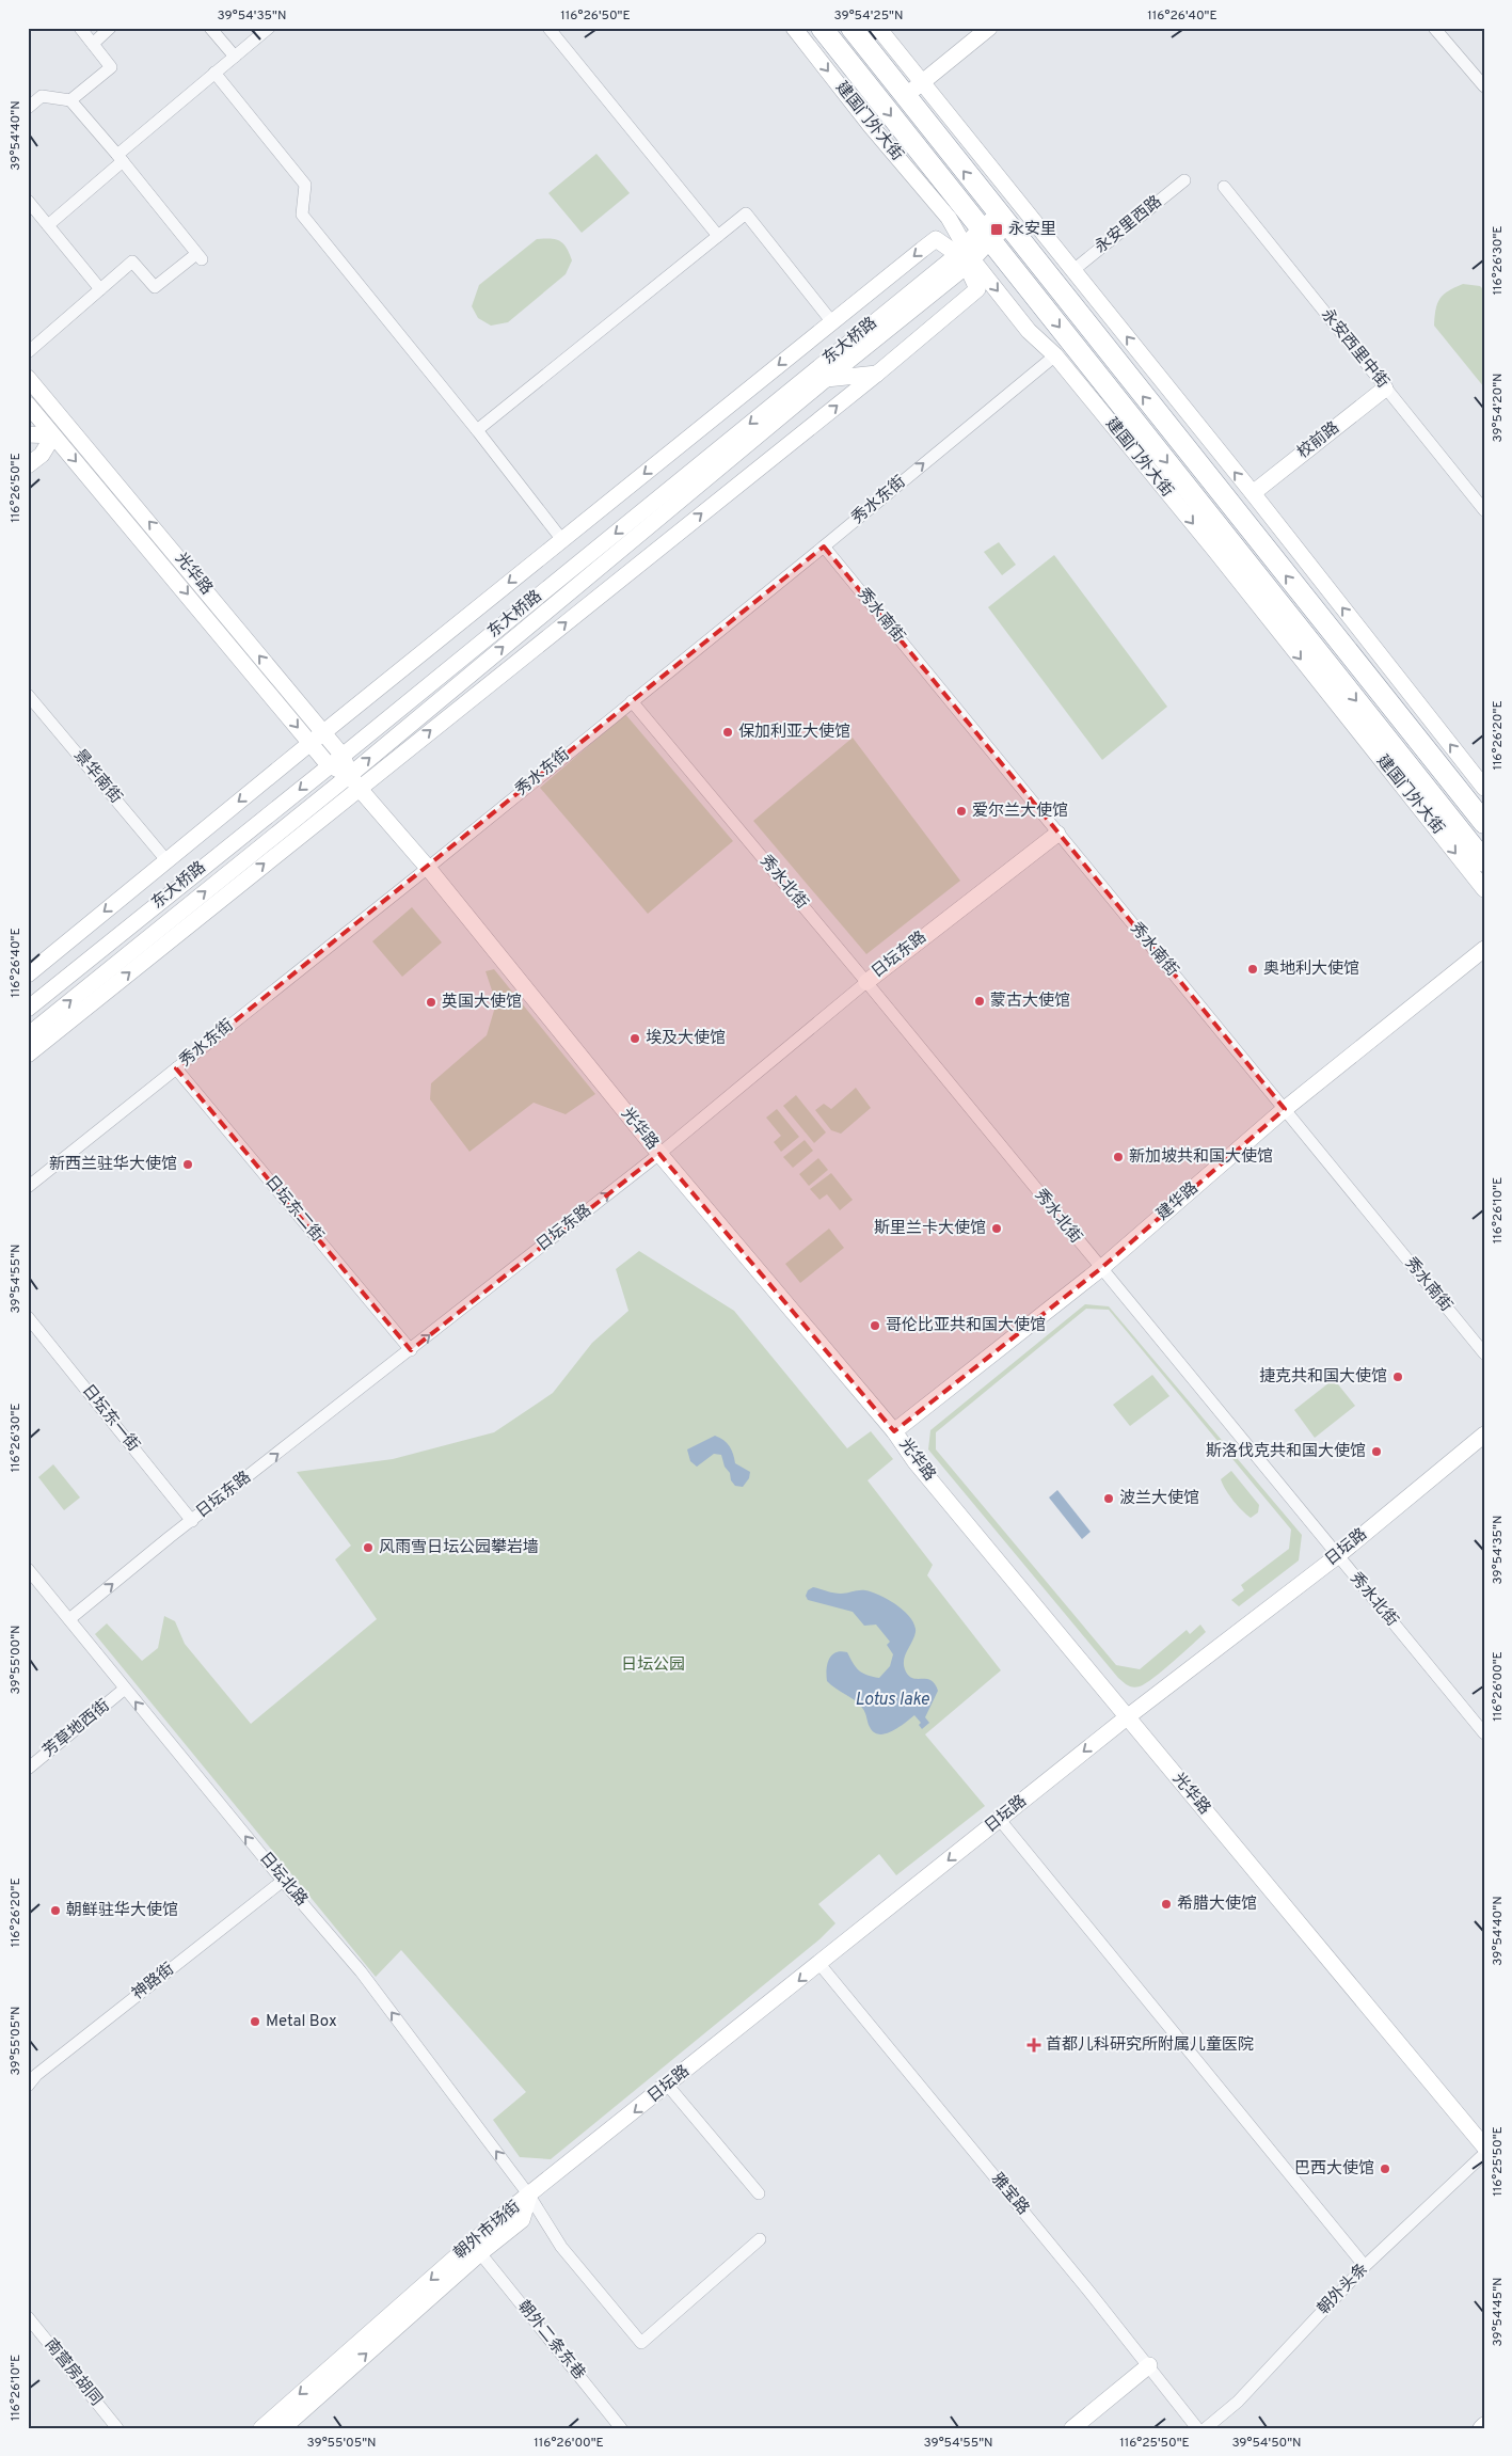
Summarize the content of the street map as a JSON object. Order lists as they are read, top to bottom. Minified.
{"streets":{"highway":["建国门外大街"],"street":["永安里西路","东大桥路","永安西里中街","校前路","秀水东街","光华路","秀水南街","景华南街","秀水北街","日坛东路","建华路","日坛东二街","日坛东一街","日坛路","芳草地西街","日坛北路","神路街","雅宝路","朝外市场街","朝外头条","朝外二条东巷","南营房胡同"]},"crossings":[["建国门外大街","东大桥路"],["建国门外大街","秀水东街"],["东大桥路","光华路"],["永安西里中街","校前路"],["秀水东街","光华路"],["秀水东街","秀水南街"],["秀水东街","秀水北街"],["秀水东街","日坛东二街"],["光华路","日坛东路"],["光华路","建华路"],["光华路","日坛路"],["秀水南街","日坛东路"],["秀水南街","建华路"],["秀水北街","日坛东路"],["秀水北街","建华路"],["秀水北街","日坛路"],["日坛东路","日坛东二街"],["日坛东路","日坛东一街"],["日坛东路","日坛北路"],["日坛路","日坛北路"],["日坛路","雅宝路"],["日坛路","朝外市场街"],["芳草地西街","日坛北路"],["日坛北路","神路街"],["日坛北路","朝外市场街"],["朝外市场街","朝外二条东巷"]],"one_way":["日坛东路","日坛路","日坛北路"],"water":["Lotus lake"],"parks":["日坛公园"],"places":{"transit":["永安里"],"other":["保加利亚大使馆","爱尔兰大使馆","奥地利大使馆","蒙古大使馆","英国大使馆","埃及大使馆","新加坡共和国大使馆","新西兰驻华大使馆","斯里兰卡大使馆","哥伦比亚共和国大使馆","捷克共和国大使馆","斯洛伐克共和国大使馆","波兰大使馆","风雨雪日坛公园攀岩墙","希腊大使馆","朝鲜驻华大使馆","Metal Box","巴西大使馆"],"health":["首都儿科研究所附属儿童医院"]},"coordinates":["39°54'35\"N","116°26'50\"E","39°54'25\"N","116°26'40\"E","39°54'40\"N","116°26'30\"E","39°54'20\"N","116°26'20\"E","116°26'10\"E","39°54'55\"N","39°55'00\"N","116°26'00\"E","39°55'05\"N","116°25'50\"E","39°54'45\"N","39°54'50\"N"]}
